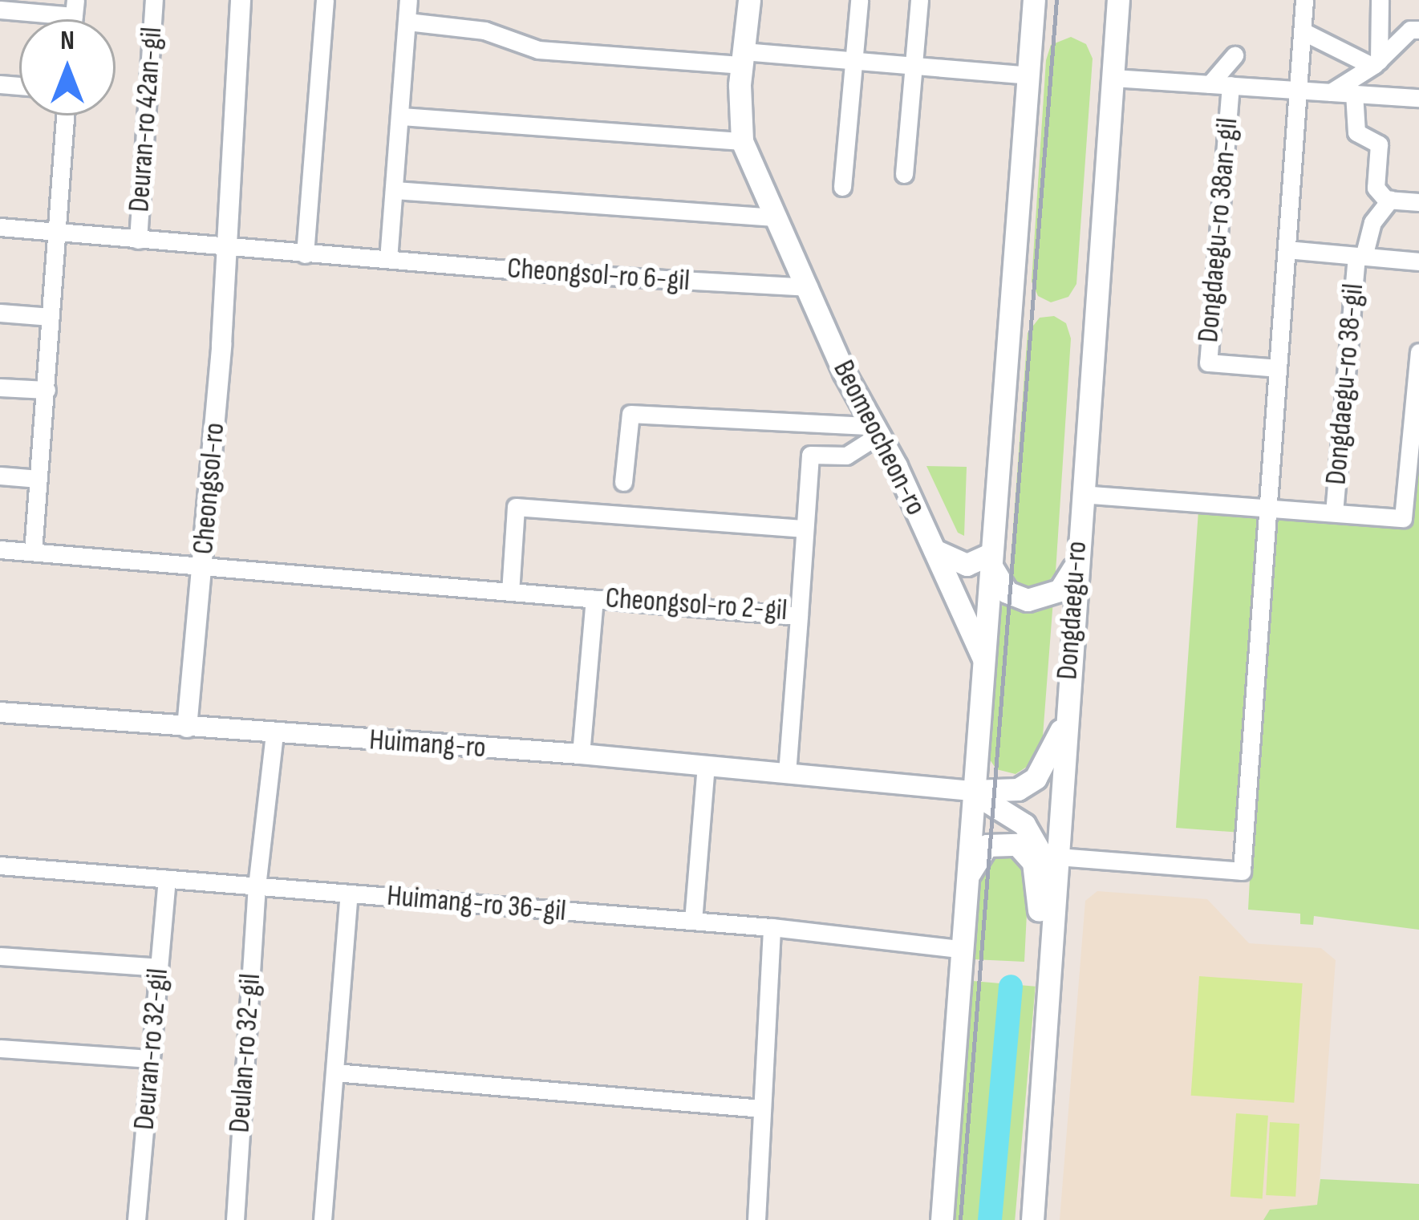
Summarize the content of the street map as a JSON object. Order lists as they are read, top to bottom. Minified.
{"streets":{"main road":["Beomeocheon-ro","Dongdaegu-ro"],"street":["Deuran-ro 42an-gil","Dongdaegu-ro 38an-gil","Cheongsol-ro 6-gil","Dongdaegu-ro 38-gil","Cheongsol-ro","Cheongsol-ro 2-gil","Huimang-ro","Huimang-ro 36-gil","Deuran-ro 32-gil","Deulan-ro 32-gil"]},"crossings":[["Cheongsol-ro 6-gil","Beomeocheon-ro"],["Cheongsol-ro 6-gil","Cheongsol-ro"],["Dongdaegu-ro 38-gil","Dongdaegu-ro"],["Beomeocheon-ro","Cheongsol-ro 2-gil"],["Cheongsol-ro","Cheongsol-ro 2-gil"],["Cheongsol-ro","Huimang-ro"],["Huimang-ro 36-gil","Deuran-ro 32-gil"],["Huimang-ro 36-gil","Deulan-ro 32-gil"]],"north":"top"}
